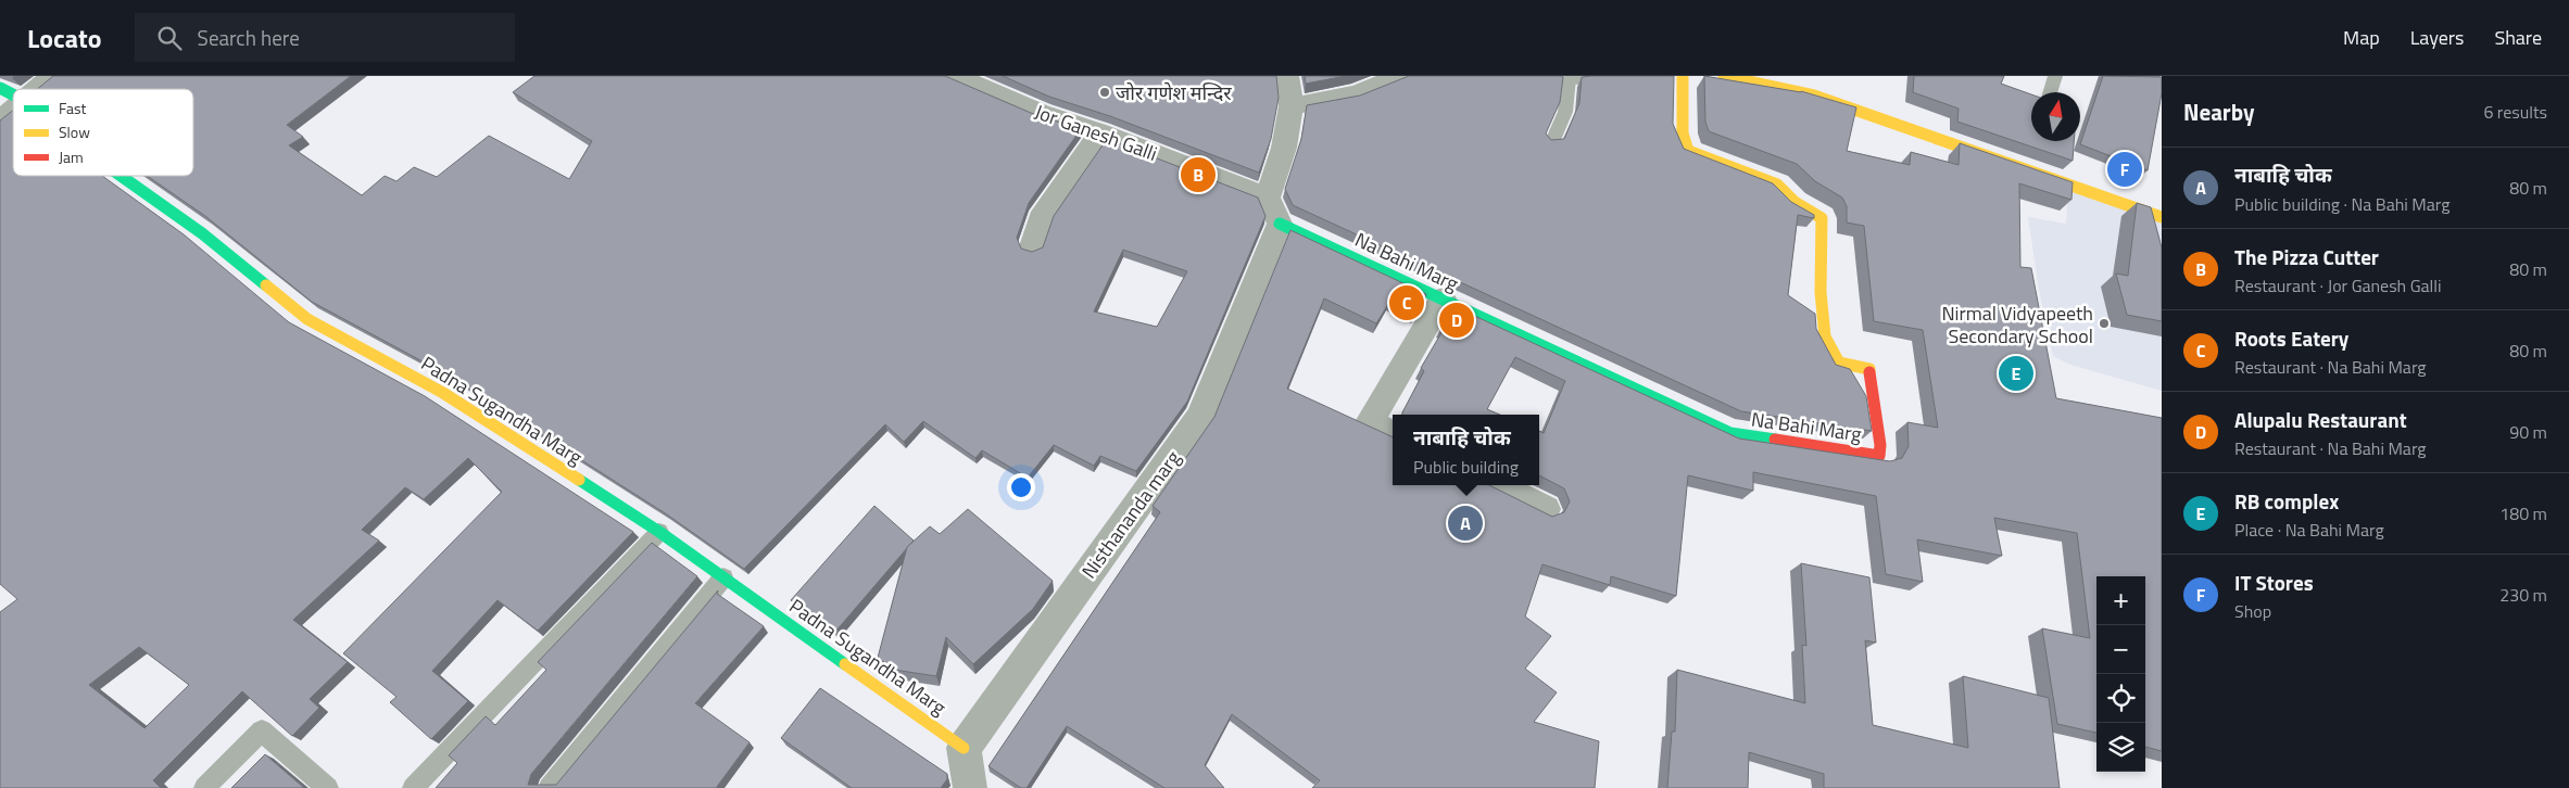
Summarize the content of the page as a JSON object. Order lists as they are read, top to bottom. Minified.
{"streets":{"street":["Jor Ganesh Galli","Na Bahi Marg","Padna Sugandha Marg","Nisthananda marg"]},"crossings":[["Jor Ganesh Galli","Na Bahi Marg"],["Jor Ganesh Galli","Nisthananda marg"],["Na Bahi Marg","Nisthananda marg"],["Padna Sugandha Marg","Nisthananda marg"]],"places":["जोर गणेश मन्दिर","Nirmal Vidyapeeth Secondary School"],"legend":["Fast","Slow","Jam"],"north":"top","page":{"header":"Locato","search":"Search here","nav":["Map","Layers","Share"],"heading":["Nearby","6 results"],"list":[{"mark":"A","name":"नाबाहि चोक","note":"Public building · Na Bahi Marg","value":"80 m"},{"mark":"B","name":"The Pizza Cutter","note":"Restaurant · Jor Ganesh Galli","value":"80 m"},{"mark":"C","name":"Roots Eatery","note":"Restaurant · Na Bahi Marg","value":"80 m"},{"mark":"D","name":"Alupalu Restaurant","note":"Restaurant · Na Bahi Marg","value":"90 m"},{"mark":"E","name":"RB complex","note":"Place · Na Bahi Marg","value":"180 m"},{"mark":"F","name":"IT Stores","note":"Shop","value":"230 m"}],"pins":["F","B","C","D","E","A"],"popup":["नाबाहि चोक","Public building"],"map_buttons":["+","−"]}}
